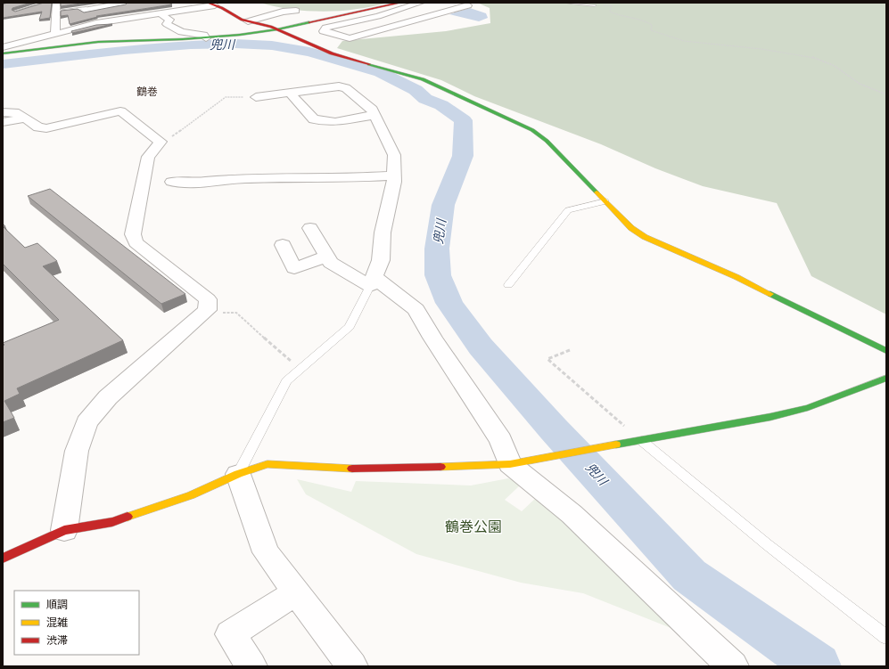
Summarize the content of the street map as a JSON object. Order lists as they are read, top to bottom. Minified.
{"districts":["鶴巻"],"water":["兜川"],"parks":["鶴巻公園"],"legend":["順調","混雑","渋滞"]}
